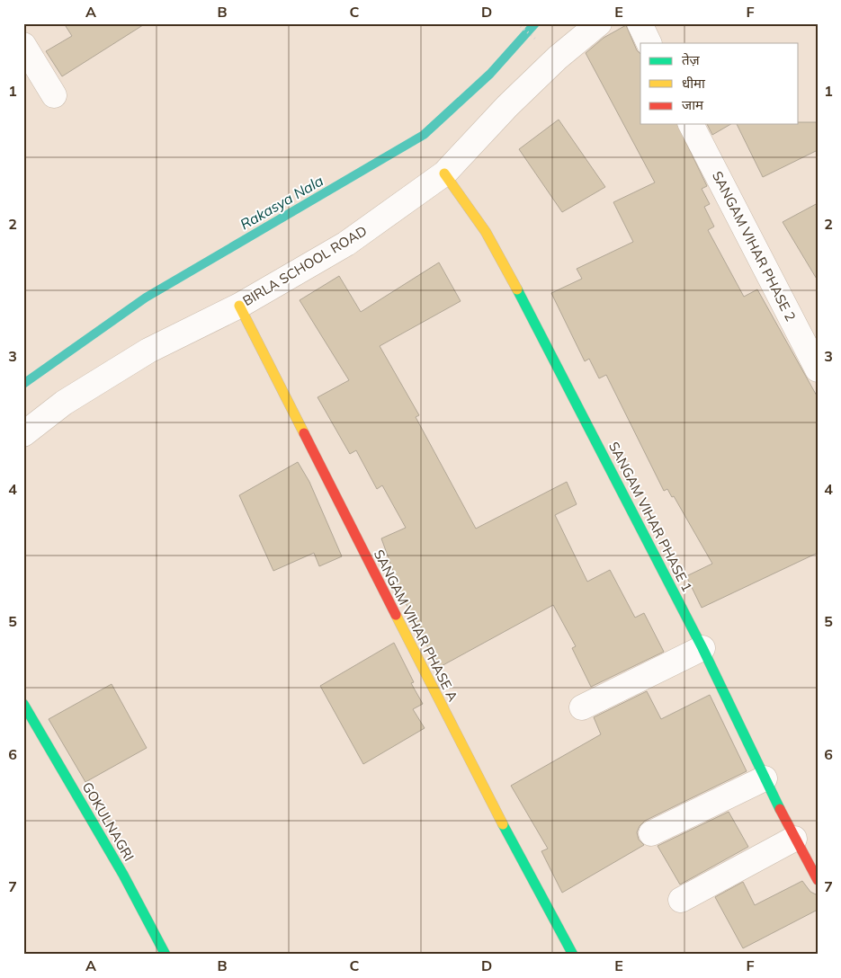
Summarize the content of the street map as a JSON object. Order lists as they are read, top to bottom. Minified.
{"streets":{"street":["SANGAM VIHAR PHASE 2","BIRLA SCHOOL ROAD","SANGAM VIHAR PHASE 1","SANGAM VIHAR PHASE A","GOKULNAGRI"]},"crossings":[["BIRLA SCHOOL ROAD","SANGAM VIHAR PHASE 1"],["BIRLA SCHOOL ROAD","SANGAM VIHAR PHASE A"]],"water":["Rakasya Nala"],"legend":["तेज़","धीमा","जाम"],"grid":{"columns":["A","B","C","D","E","F"],"rows":["1","2","3","4","5","6","7"]}}
